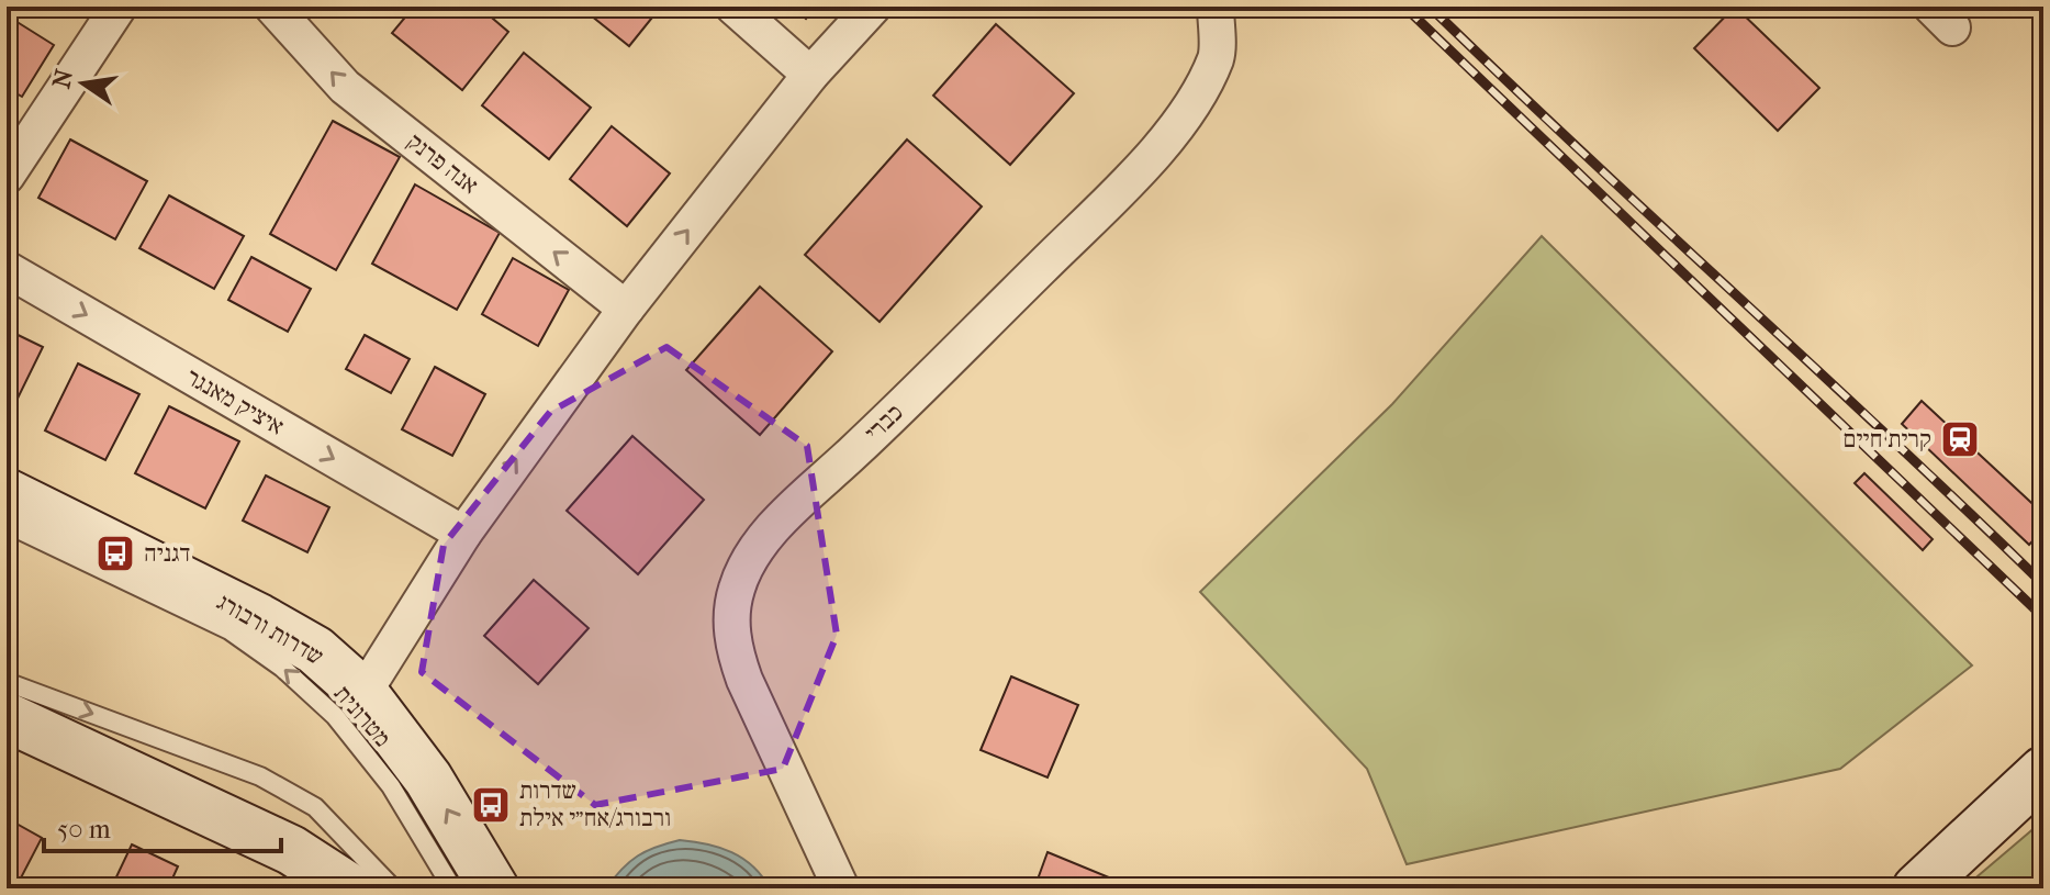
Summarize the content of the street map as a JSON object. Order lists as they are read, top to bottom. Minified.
{"streets":{"main road":["שדרות ורבורג"],"street":["אנה פרנק","איציק מאנגר","כברי"],"lane":["מטרונית"]},"one_way":["אנה פרנק","איציק מאנגר","שדרות ורבורג"],"places":{"station":["קרית חיים"],"bus stop":["דגניה","שדרות ורבורג/אח״י אילת"]},"scale_bar":"50 m","north":"left"}
